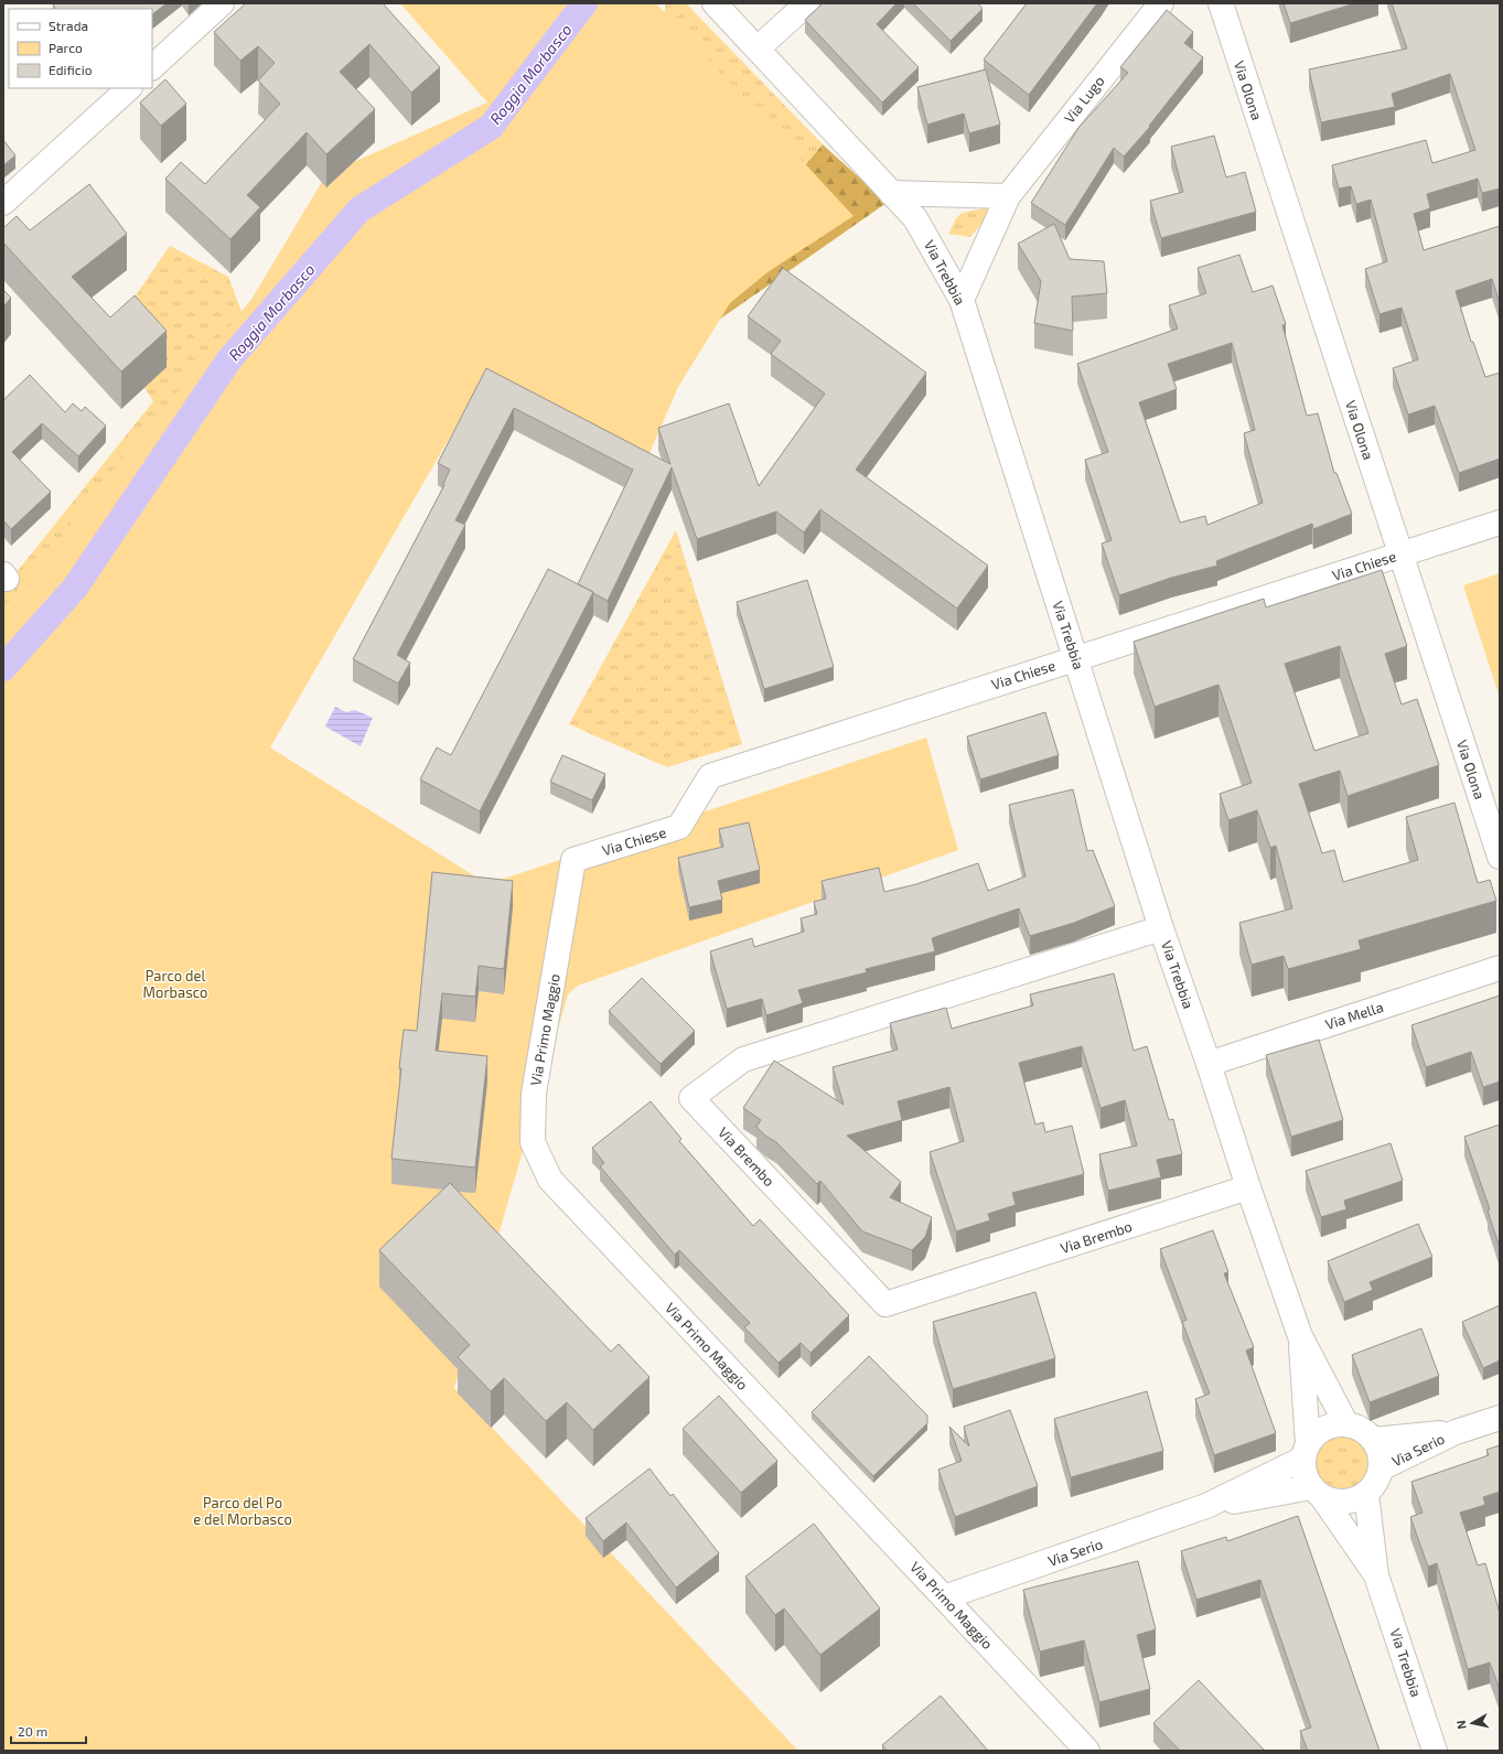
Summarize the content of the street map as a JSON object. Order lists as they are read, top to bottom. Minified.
{"streets":{"street":["Via Olona","Via Lugo","Via Trebbia","Via Chiese","Via Mella","Via Primo Maggio","Via Brembo","Via Serio"]},"crossings":[["Via Olona","Via Chiese"],["Via Lugo","Via Trebbia"],["Via Trebbia","Via Chiese"],["Via Trebbia","Via Mella"],["Via Trebbia","Via Brembo"],["Via Trebbia","Via Serio"],["Via Chiese","Via Primo Maggio"],["Via Primo Maggio","Via Serio"]],"water":["Roggia Morbasco"],"parks":["Parco del Morbasco","Parco del Po e del Morbasco"],"legend":["Strada","Parco","Edificio"],"scale_bar":"20 m","north":"left"}
